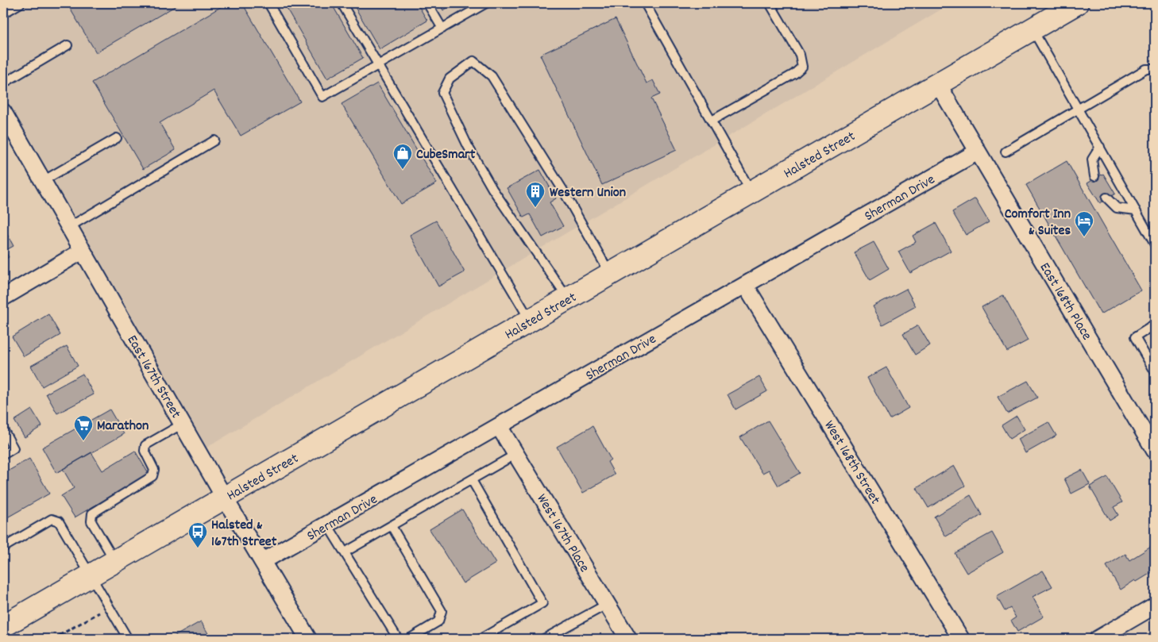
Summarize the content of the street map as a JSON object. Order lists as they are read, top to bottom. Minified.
{"streets":{"main road":["Halsted Street"],"street":["Sherman Drive","East 168th Place","East 167th Street","West 168th Street","West 167th Place"]},"crossings":[["Halsted Street","East 168th Place"],["Halsted Street","East 167th Street"],["Sherman Drive","East 168th Place"],["Sherman Drive","East 167th Street"],["Sherman Drive","West 168th Street"],["Sherman Drive","West 167th Place"]],"places":{"shop":["CubeSmart"],"building":["Western Union"],"hotel":["Comfort Inn & Suites"],"supermarket":["Marathon"],"bus stop":["Halsted & 167th Street"]}}
